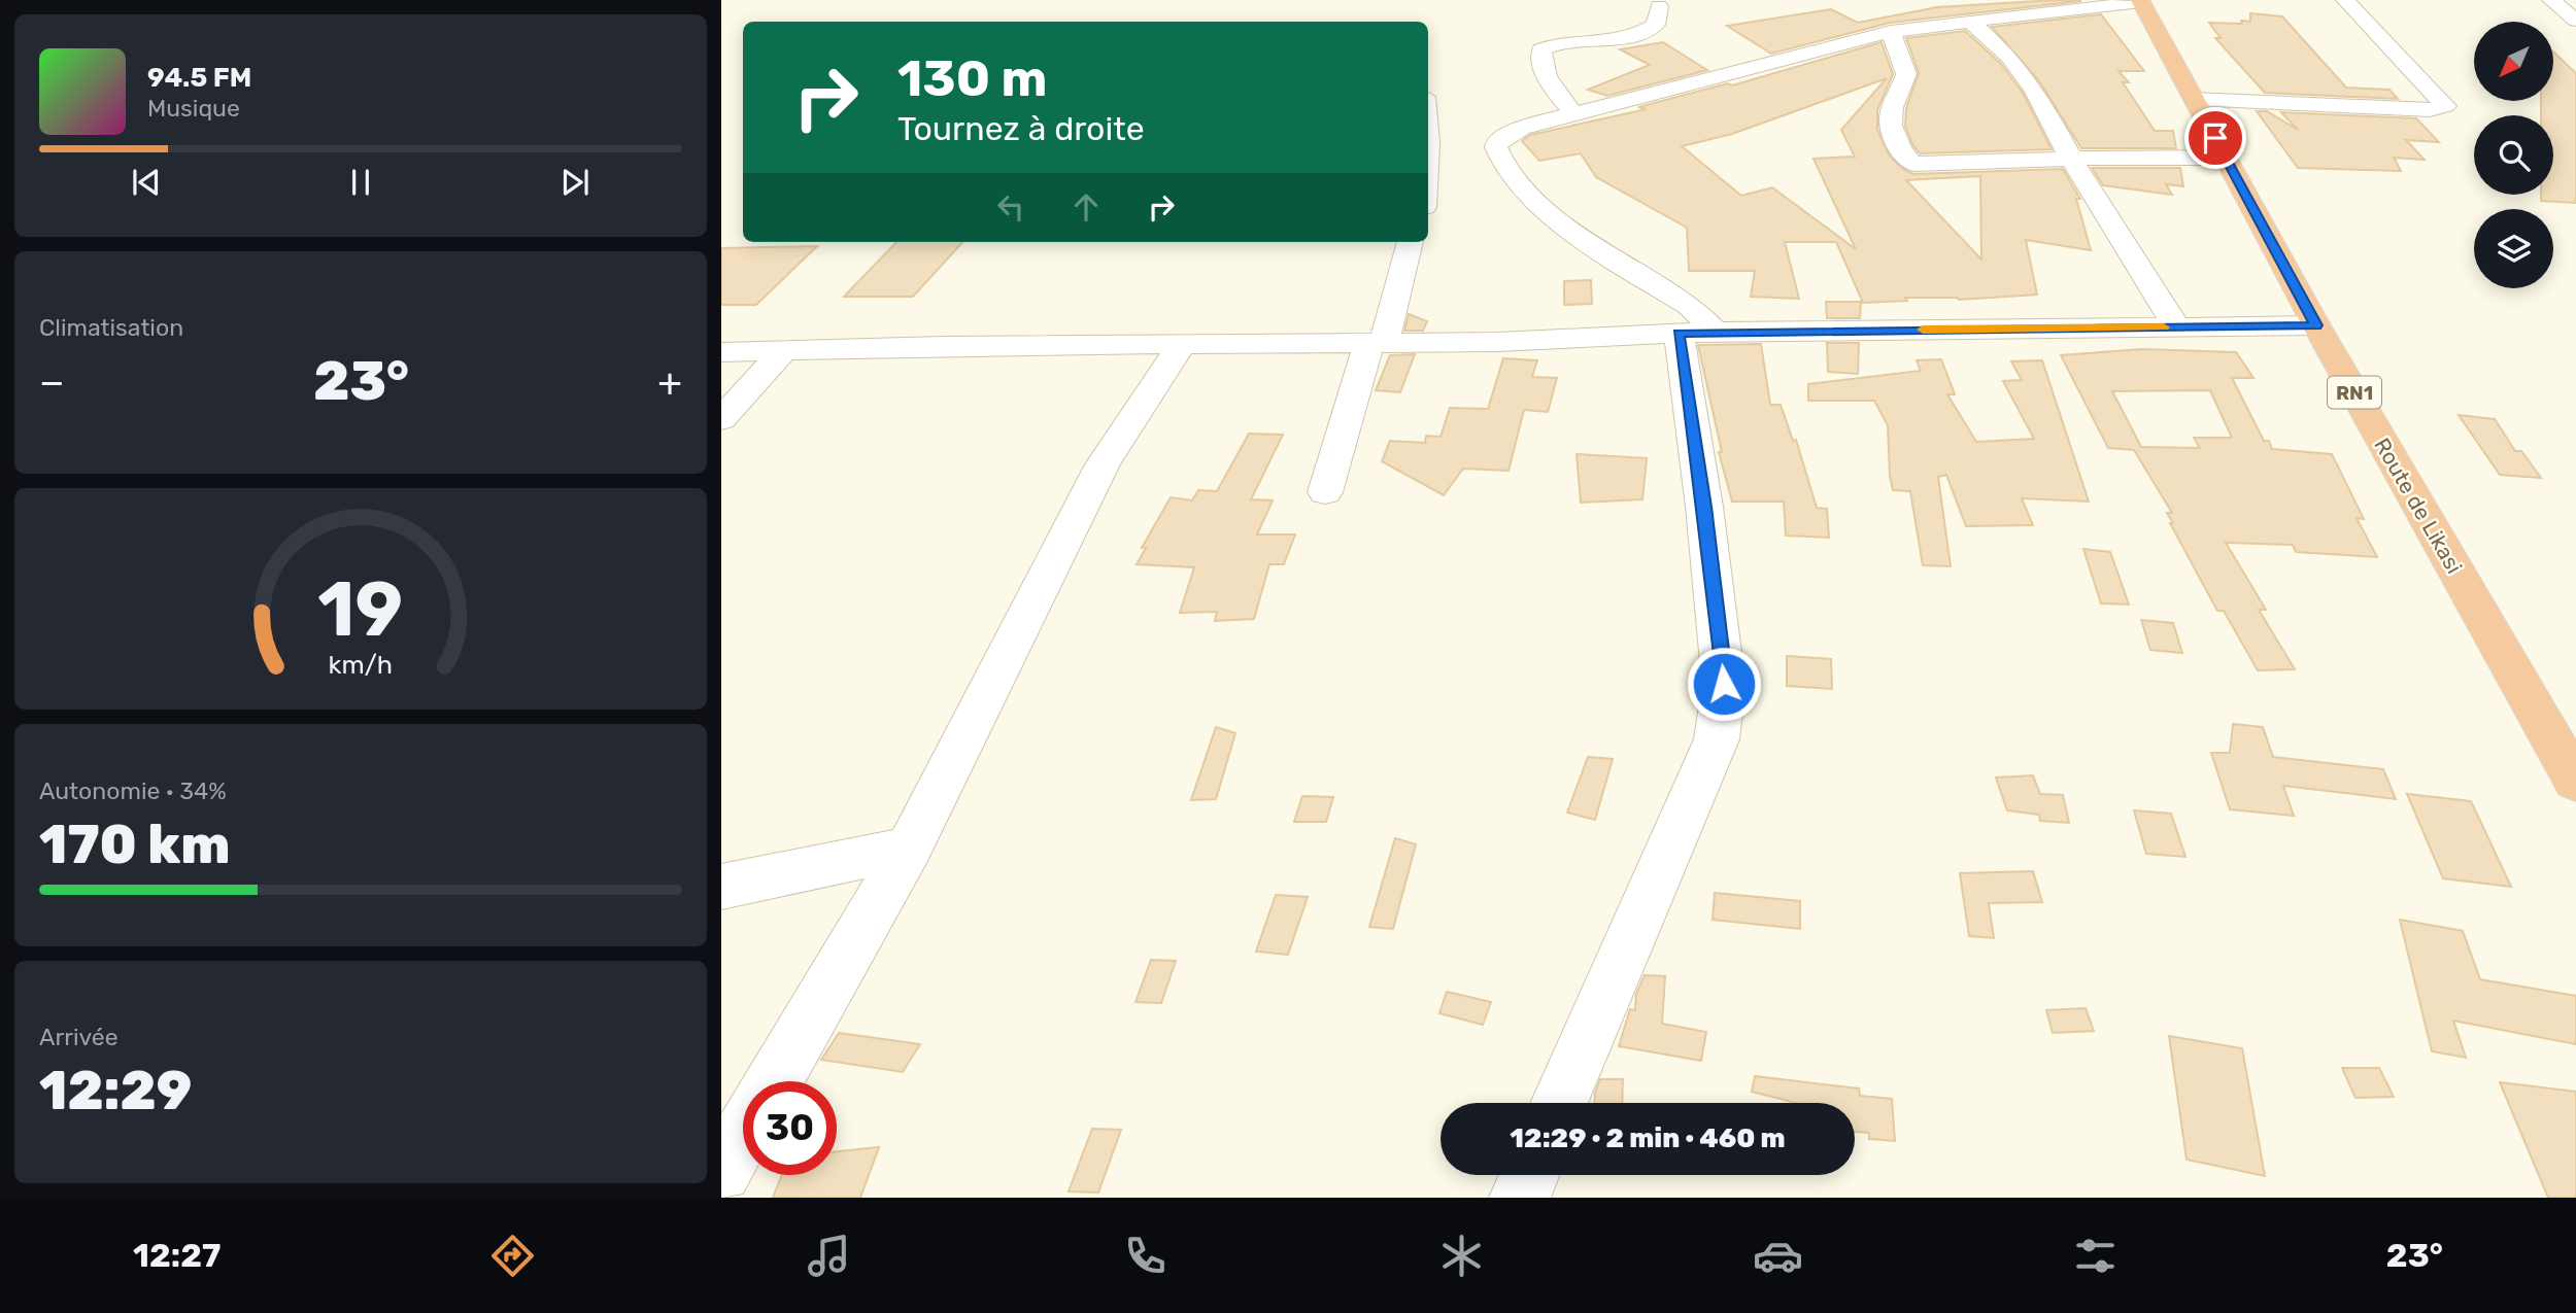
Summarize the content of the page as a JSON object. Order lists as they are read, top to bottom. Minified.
{"streets":{"highway":["RN1","Route de Likasi"]},"north":"bottom left","page":{"turn":["130 m","Tournez à droite"],"song":["94.5 FM","Musique"],"tile":["Climatisation",["Autonomie · 34%","170 km"],["Arrivée","12:29"]],"heat":["−","23°","+"],"limit":"30","trip":"12:29 · 2 min · 460 m","tabs":["12:27","23°"],"gauge":["19","km/h"]}}
